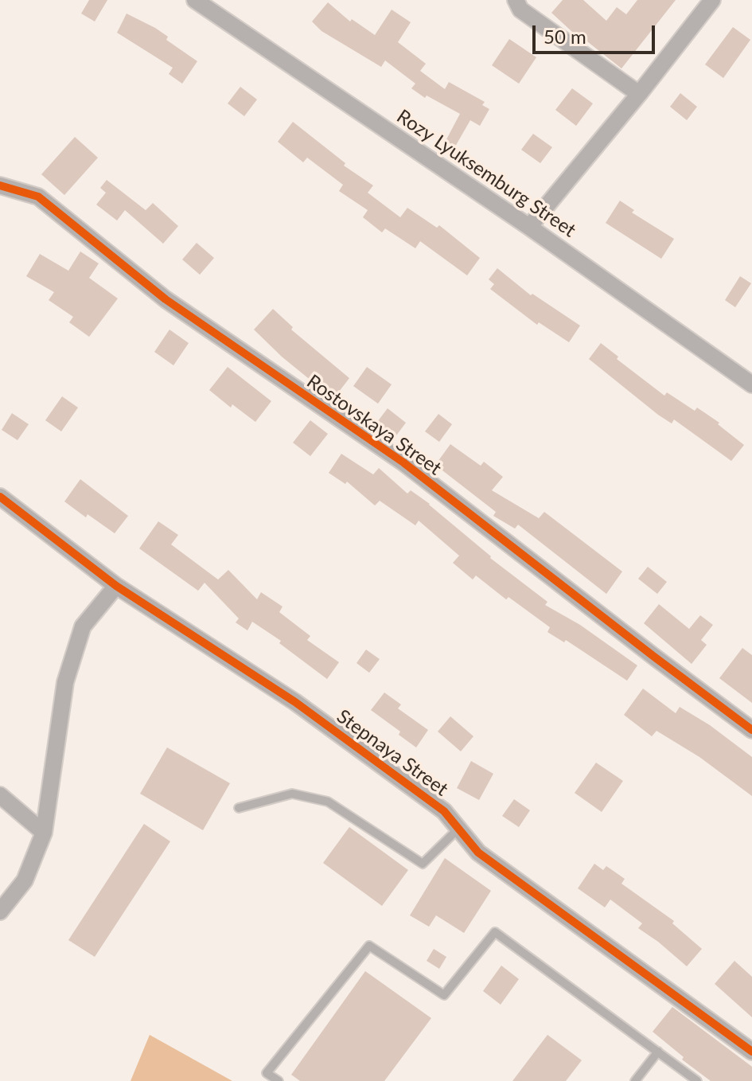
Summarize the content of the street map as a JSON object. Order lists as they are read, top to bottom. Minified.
{"streets":{"street":["Rozy Lyuksemburg Street","Rostovskaya Street","Stepnaya Street"]},"scale_bar":"50 m"}
